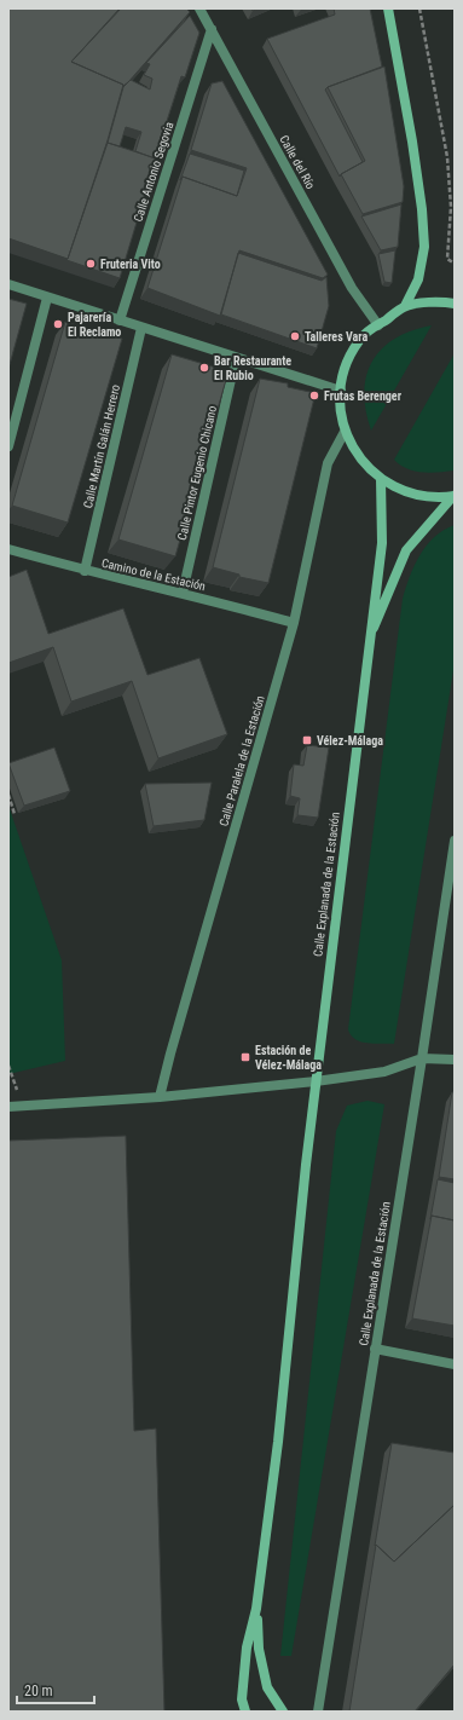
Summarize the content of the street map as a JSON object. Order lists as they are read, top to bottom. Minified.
{"streets":{"street":["Calle del Río","Calle Antonio Segovia","Calle Martín Galán Herrero","Calle Pintor Eugenio Chicano","Camino de la Estación","Calle Paralela de la Estación","Calle Explanada de la Estación"]},"crossings":[["Calle del Río","Calle Antonio Segovia"],["Calle Martín Galán Herrero","Camino de la Estación"],["Calle Pintor Eugenio Chicano","Camino de la Estación"],["Camino de la Estación","Calle Paralela de la Estación"]],"places":{"other":["Fruteria Vito","Pajarería El Reclamo","Talleres Vara","Bar Restaurante El Rubio","Frutas Berenger"],"transit":["Vélez-Málaga","Estación de Vélez-Málaga"]},"scale_bar":"20 m"}
